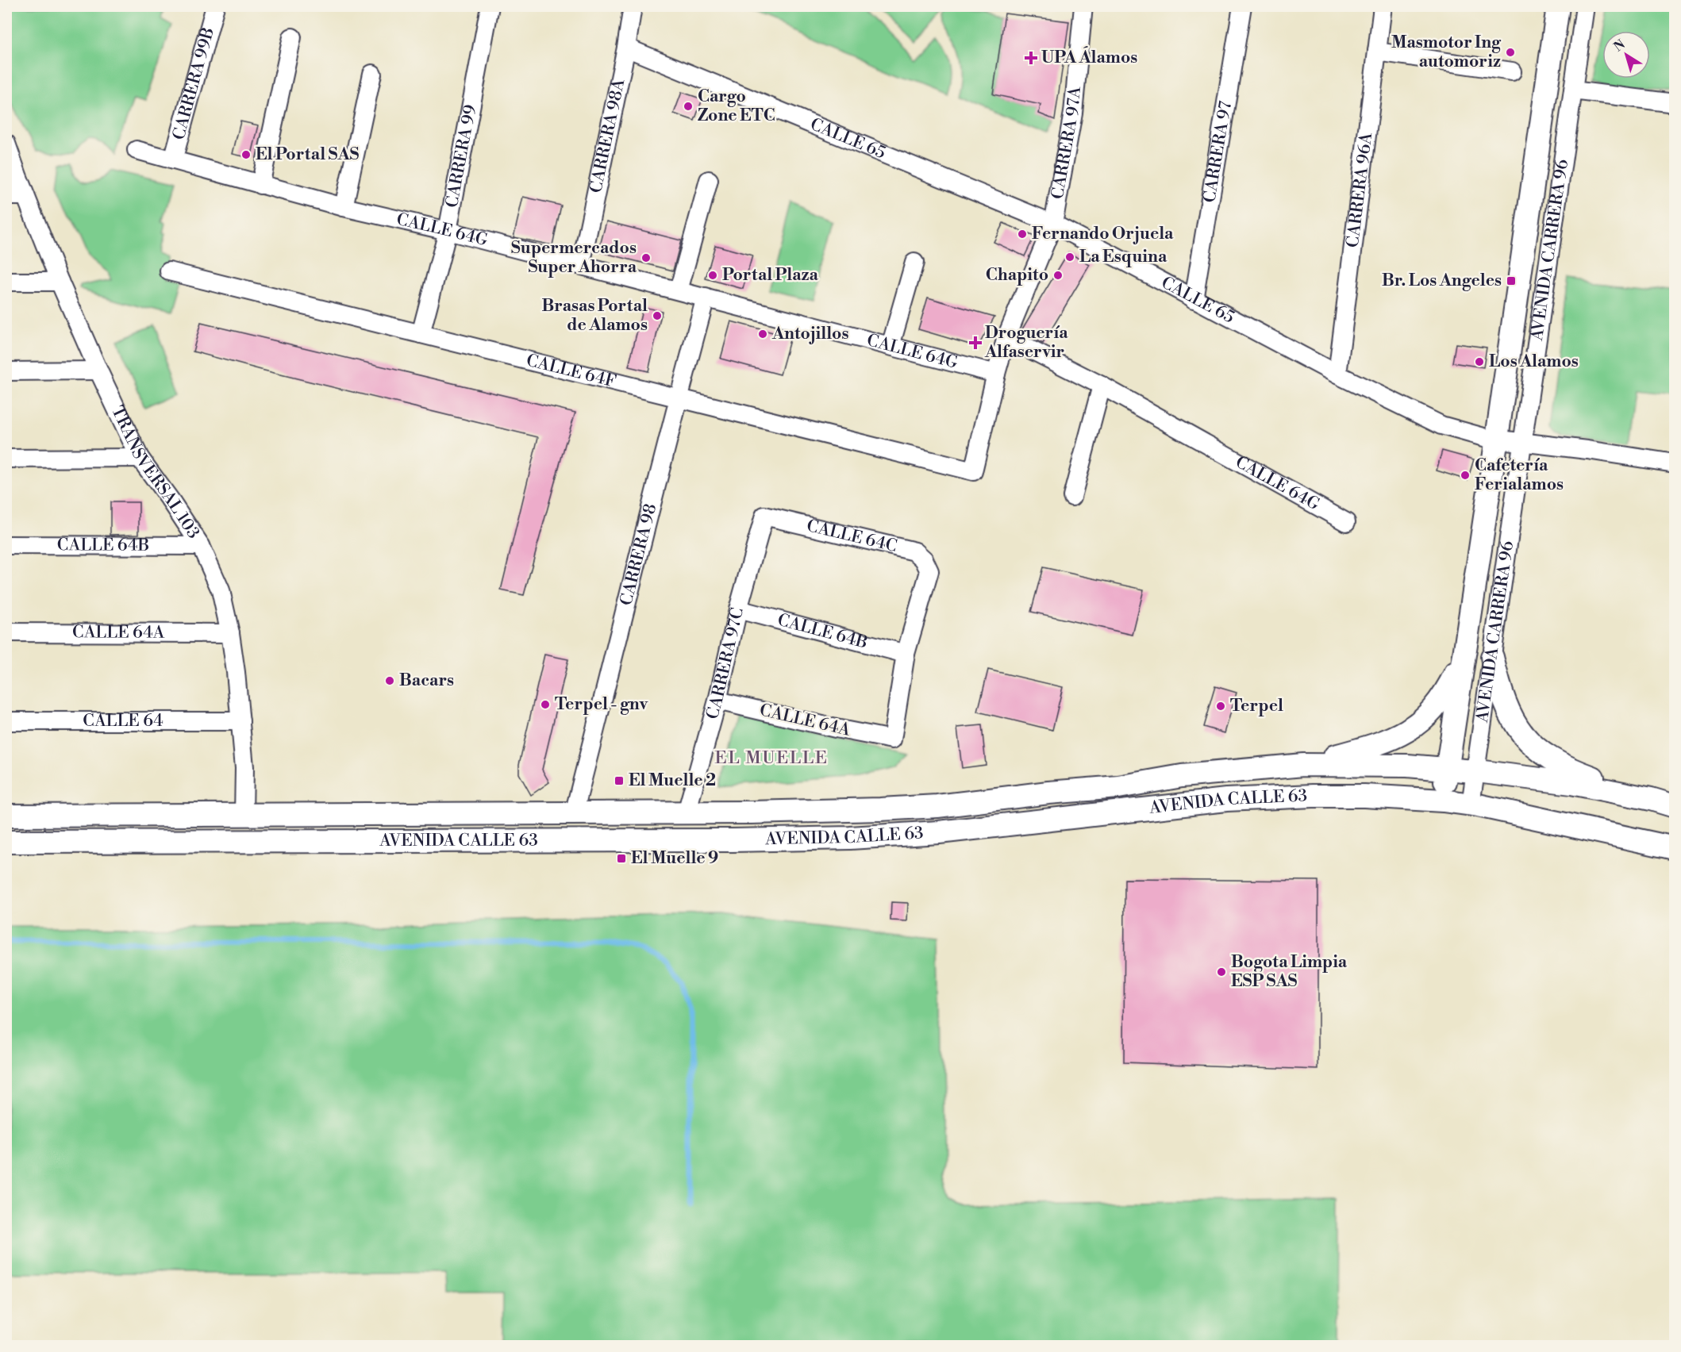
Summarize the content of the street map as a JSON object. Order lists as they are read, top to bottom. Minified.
{"streets":{"main road":["AVENIDA CARRERA 96","AVENIDA CALLE 63"],"street":["CARRERA 99B","CARRERA 98A","CALLE 65","CARRERA 97A","CARRERA 97","CARRERA 99","CARRERA 96A","CALLE 64G","CALLE 64F","TRANSVERSAL 103","CALLE 64C","CALLE 64B","CARRERA 98","CALLE 64A","CARRERA 97C","CALLE 64"]},"crossings":[["CARRERA 99B","CALLE 64G"],["CARRERA 98A","CALLE 65"],["CARRERA 98A","CALLE 64G"],["CALLE 65","CARRERA 97A"],["CALLE 65","CARRERA 97"],["CALLE 65","CARRERA 96A"],["CALLE 65","AVENIDA CARRERA 96"],["CARRERA 97A","CALLE 64G"],["CARRERA 97A","CALLE 64F"],["CARRERA 99","CALLE 64G"],["CARRERA 99","CALLE 64F"],["CALLE 64G","CARRERA 98"],["AVENIDA CARRERA 96","AVENIDA CALLE 63"],["CALLE 64F","CARRERA 98"],["TRANSVERSAL 103","CALLE 64B"],["TRANSVERSAL 103","CALLE 64A"],["TRANSVERSAL 103","CALLE 64"],["TRANSVERSAL 103","AVENIDA CALLE 63"],["CALLE 64C","CALLE 64B"],["CALLE 64C","CALLE 64A"],["CALLE 64C","CARRERA 97C"],["CALLE 64B","CALLE 64A"],["CALLE 64B","CARRERA 97C"],["CARRERA 98","AVENIDA CALLE 63"],["CALLE 64A","CARRERA 97C"],["CARRERA 97C","AVENIDA CALLE 63"]],"districts":["EL MUELLE"],"places":{"other":["Masmotor Ing automoriz","Cargo Zone ETC","El Portal SAS","Fernando Orjuela","La Esquina","Supermercados Super Ahorra","Portal Plaza","Chapito","Brasas Portal de Alamos","Antojillos","Los Alamos","Cafetería Ferialamos","Bacars","Terpel - gnv","Terpel","Bogota Limpia ESP SAS"],"health":["UPA Álamos","Droguería Alfaservir"],"transit":["Br. Los Angeles","El Muelle 2","El Muelle 9"]},"north":"top left"}
